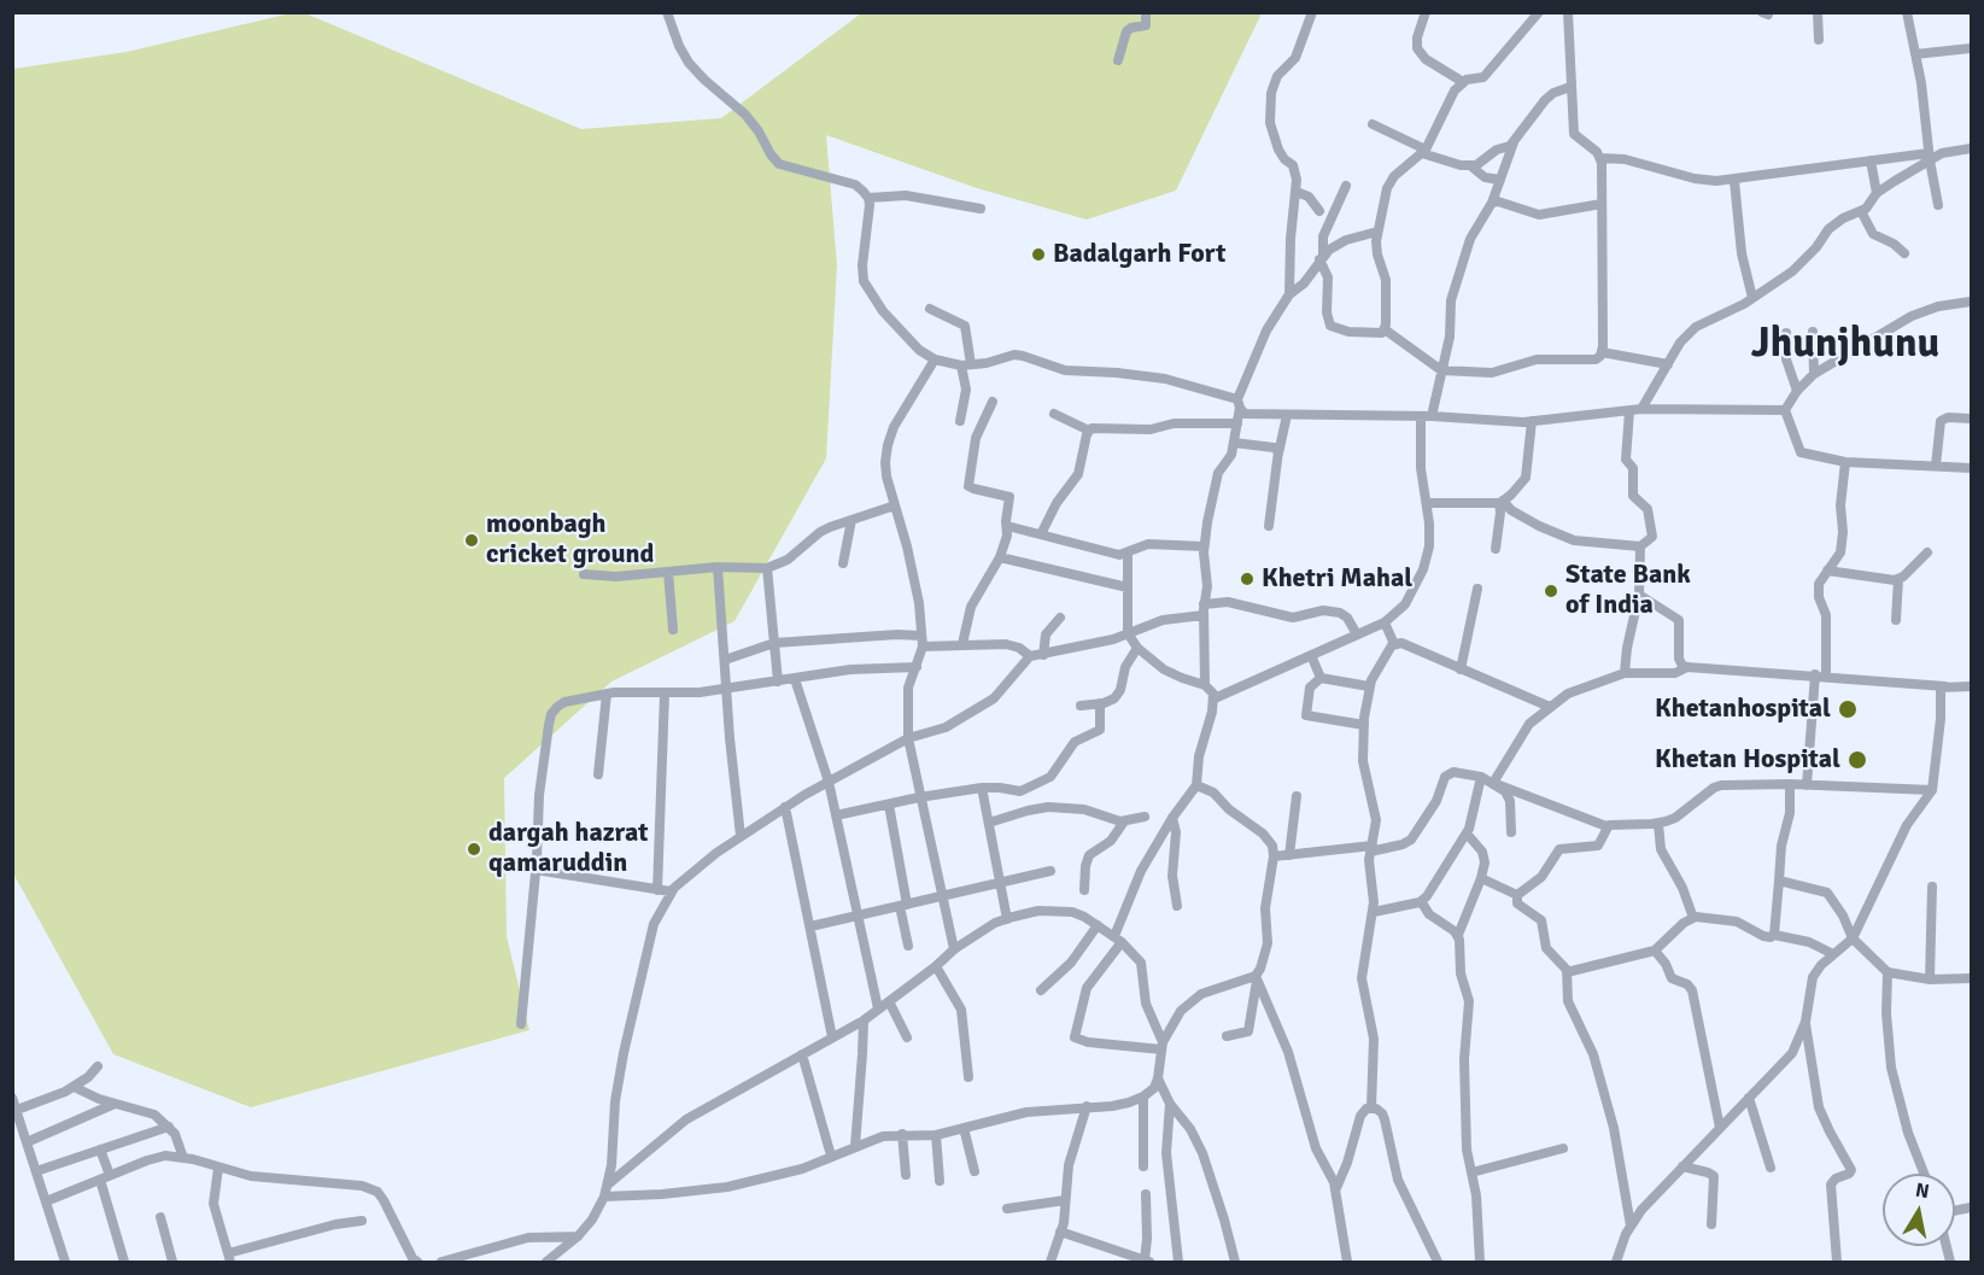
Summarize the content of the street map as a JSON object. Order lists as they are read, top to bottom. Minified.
{"districts":["Jhunjhunu"],"places":["Badalgarh Fort","moonbagh cricket ground","Khetri Mahal","State Bank of India","Khetanhospital","Khetan Hospital","dargah hazrat qamaruddin"],"north":"top"}
